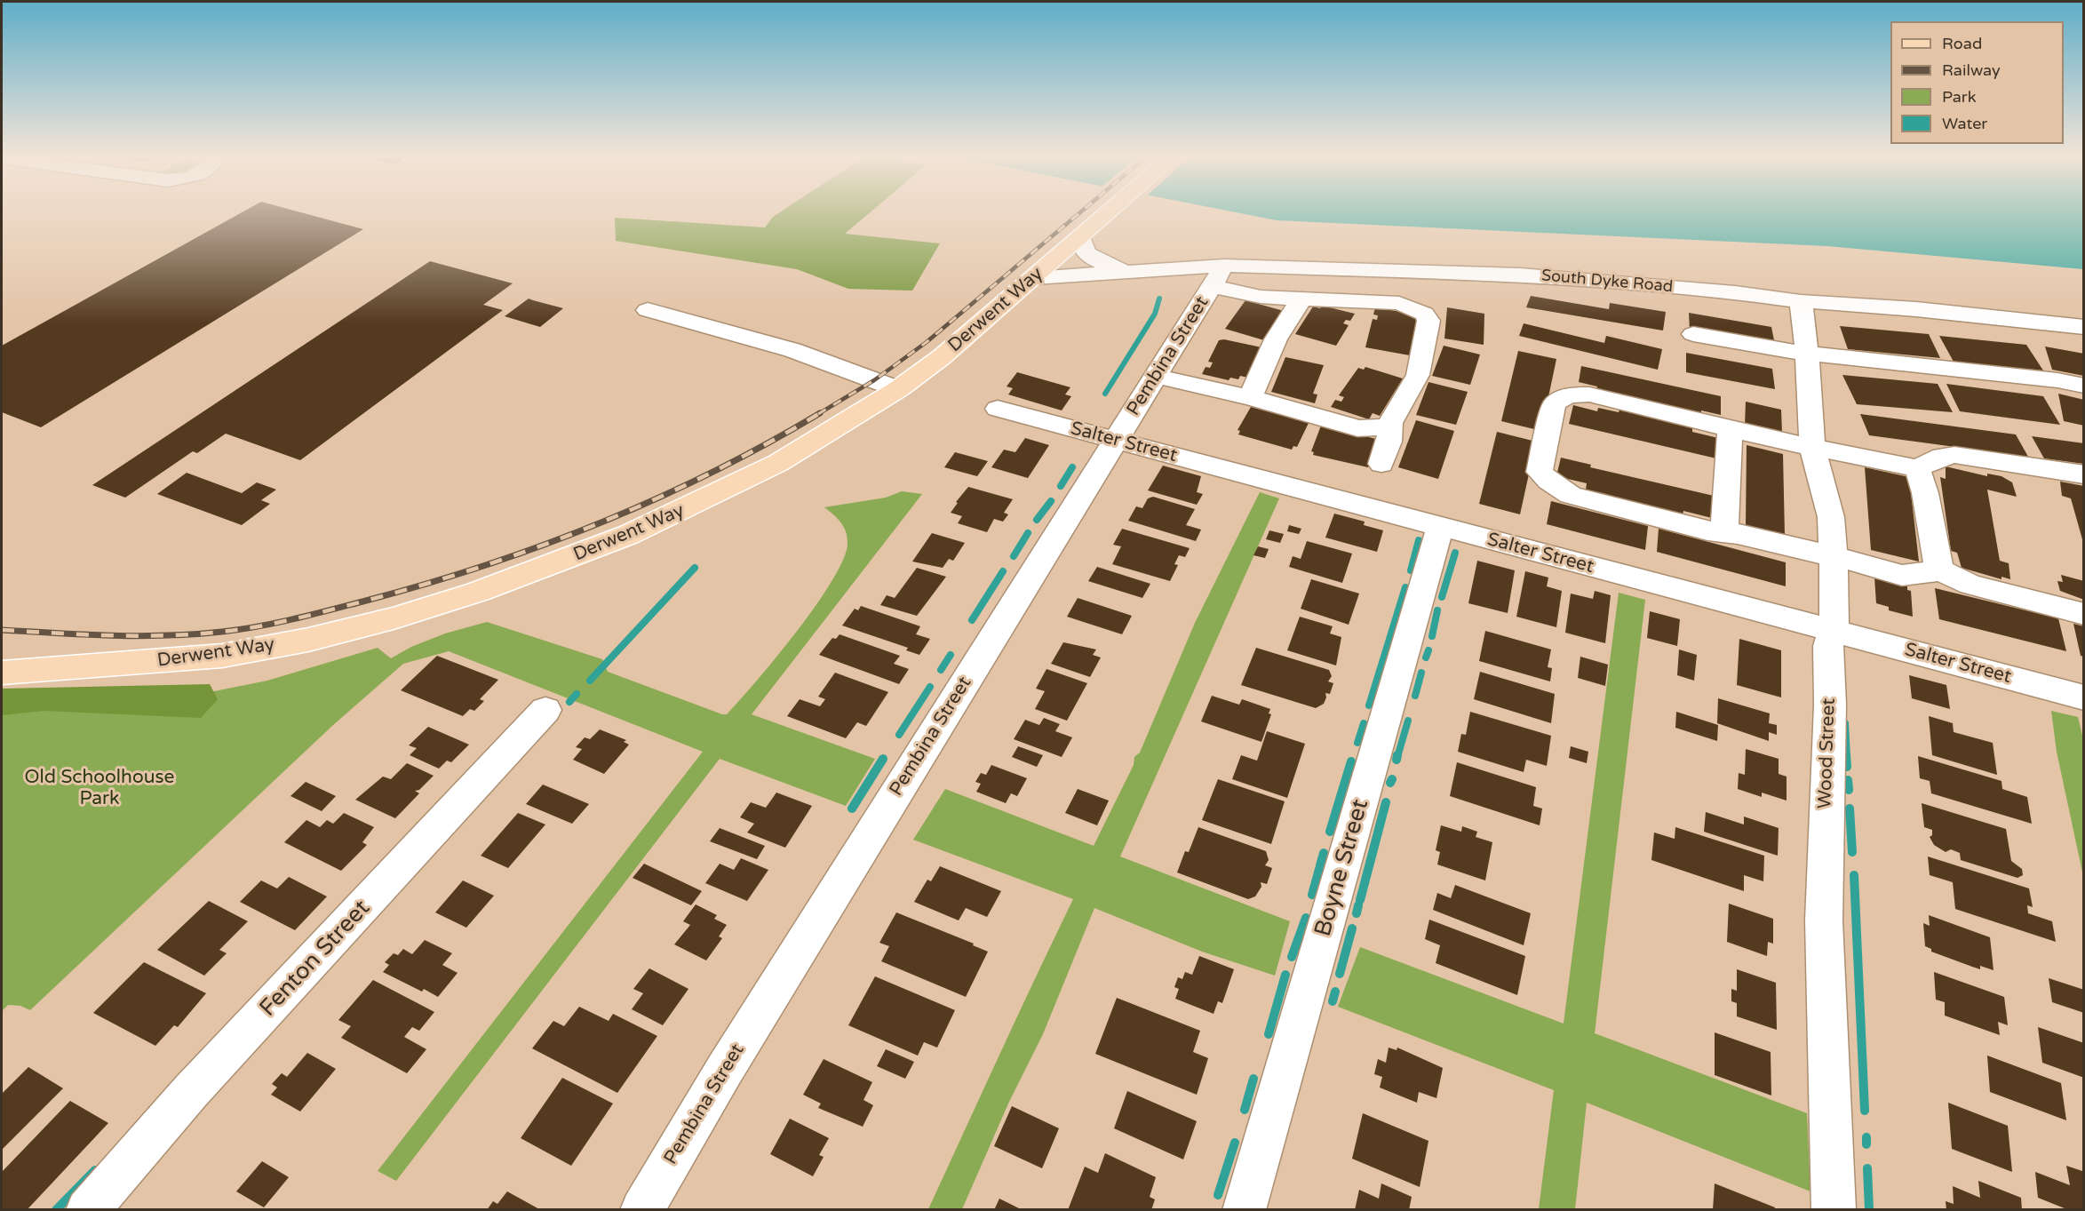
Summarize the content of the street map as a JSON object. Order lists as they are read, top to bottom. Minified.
{"streets":{"main road":["Derwent Way"],"street":["South Dyke Road","Pembina Street","Salter Street","Wood Street","Boyne Street","Fenton Street"]},"crossings":[["South Dyke Road","Derwent Way"],["South Dyke Road","Pembina Street"],["South Dyke Road","Wood Street"],["Pembina Street","Salter Street"],["Salter Street","Wood Street"],["Salter Street","Boyne Street"]],"parks":["Old Schoolhouse Park"],"legend":["Road","Railway","Park","Water"]}
